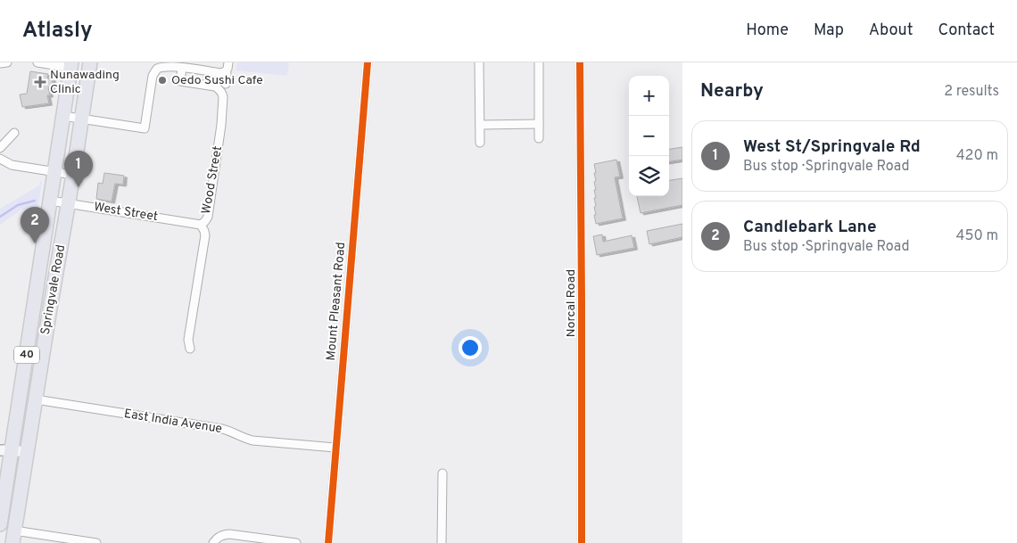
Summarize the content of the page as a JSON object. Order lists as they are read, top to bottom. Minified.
{"streets":{"highway":["Springvale Road","40"],"street":["Wood Street","West Street","Mount Pleasant Road","Norcal Road","East India Avenue"]},"crossings":[["Wood Street","West Street"],["West Street","Springvale Road"],["Springvale Road","East India Avenue"],["Mount Pleasant Road","East India Avenue"]],"places":{"other":["Oedo Sushi Cafe"],"health":["Nunawading Clinic"]},"page":{"header":"Atlasly","nav":["Home","Map","About","Contact"],"heading":["Nearby","2 results"],"map_buttons":["+","−"],"list":[{"mark":"1","name":"West St/Springvale Rd","note":"Bus stop · Springvale Road","value":"420 m"},{"mark":"2","name":"Candlebark Lane","note":"Bus stop · Springvale Road","value":"450 m"}],"pins":["1","2"]}}
